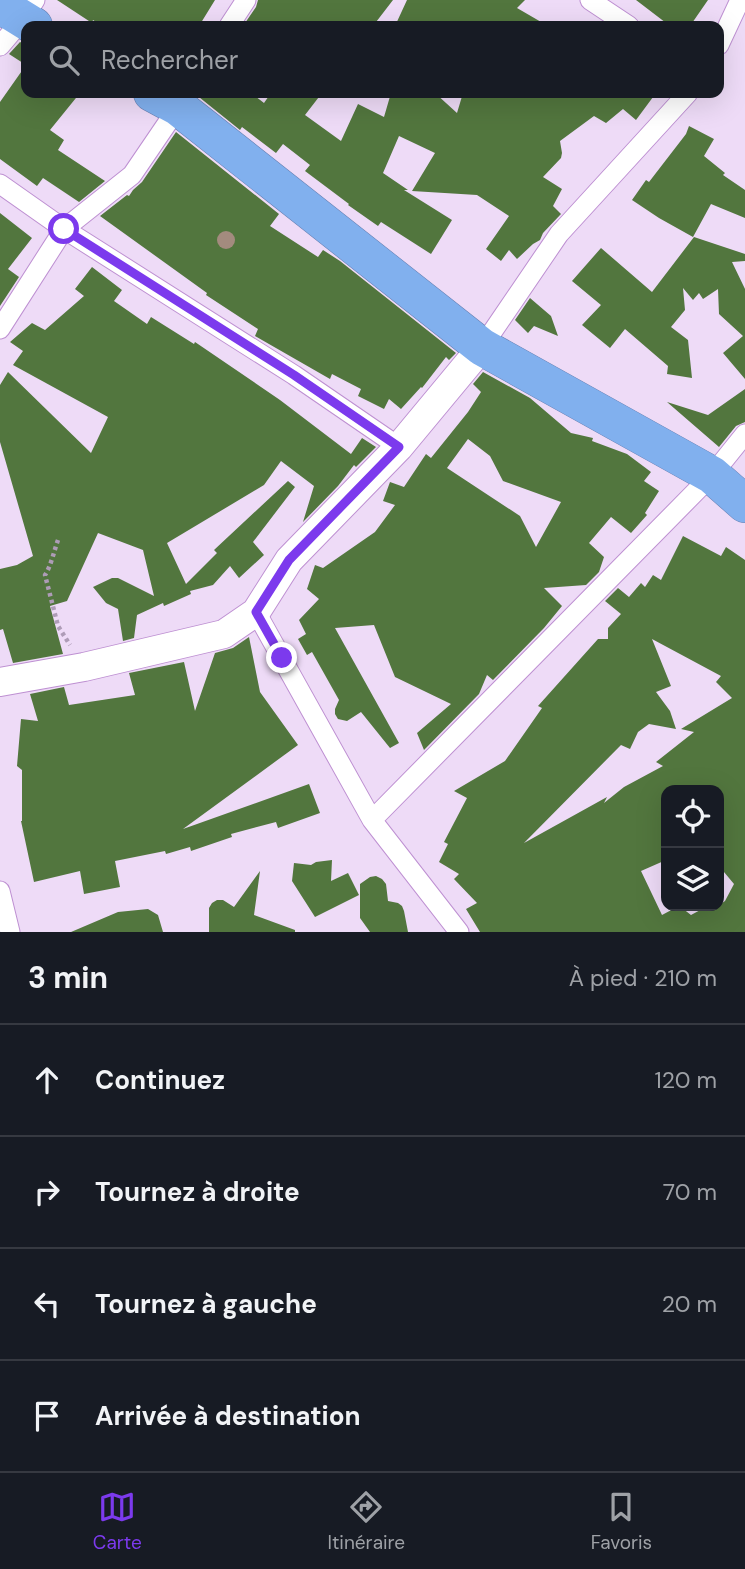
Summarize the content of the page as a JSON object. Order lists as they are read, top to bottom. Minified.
{"page":{"search":"Rechercher","heading":["3 min","À pied · 210 m"],"list":[["Continuez","120 m"],["Tournez à droite","70 m"],["Tournez à gauche","20 m"],"Arrivée à destination"],"nav":["Carte","Itinéraire","Favoris"]}}
